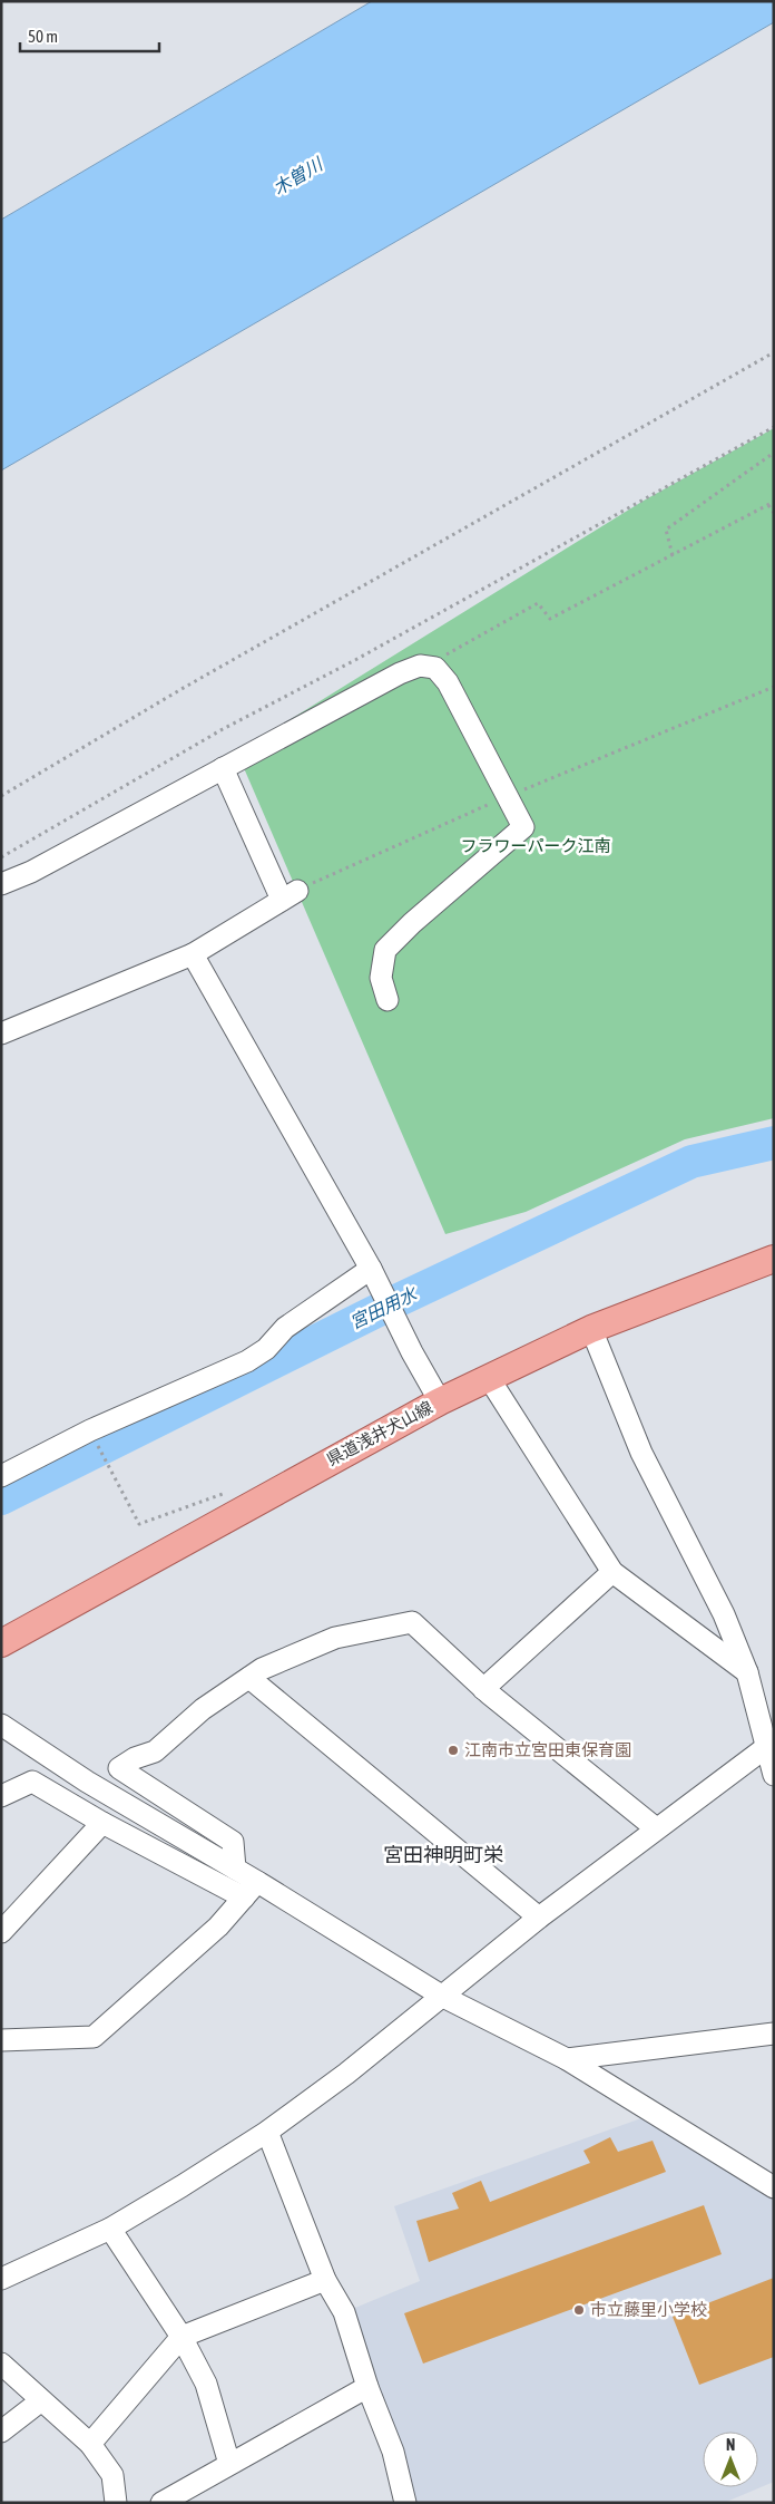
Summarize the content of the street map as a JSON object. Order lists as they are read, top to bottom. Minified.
{"streets":{"main road":["県道浅井犬山線"]},"districts":["宮田神明町栄"],"water":["木曽川","宮田用水"],"parks":["フラワーパーク江南"],"places":["江南市立宮田東保育園","市立藤里小学校"],"scale_bar":"50 m","north":"top"}
